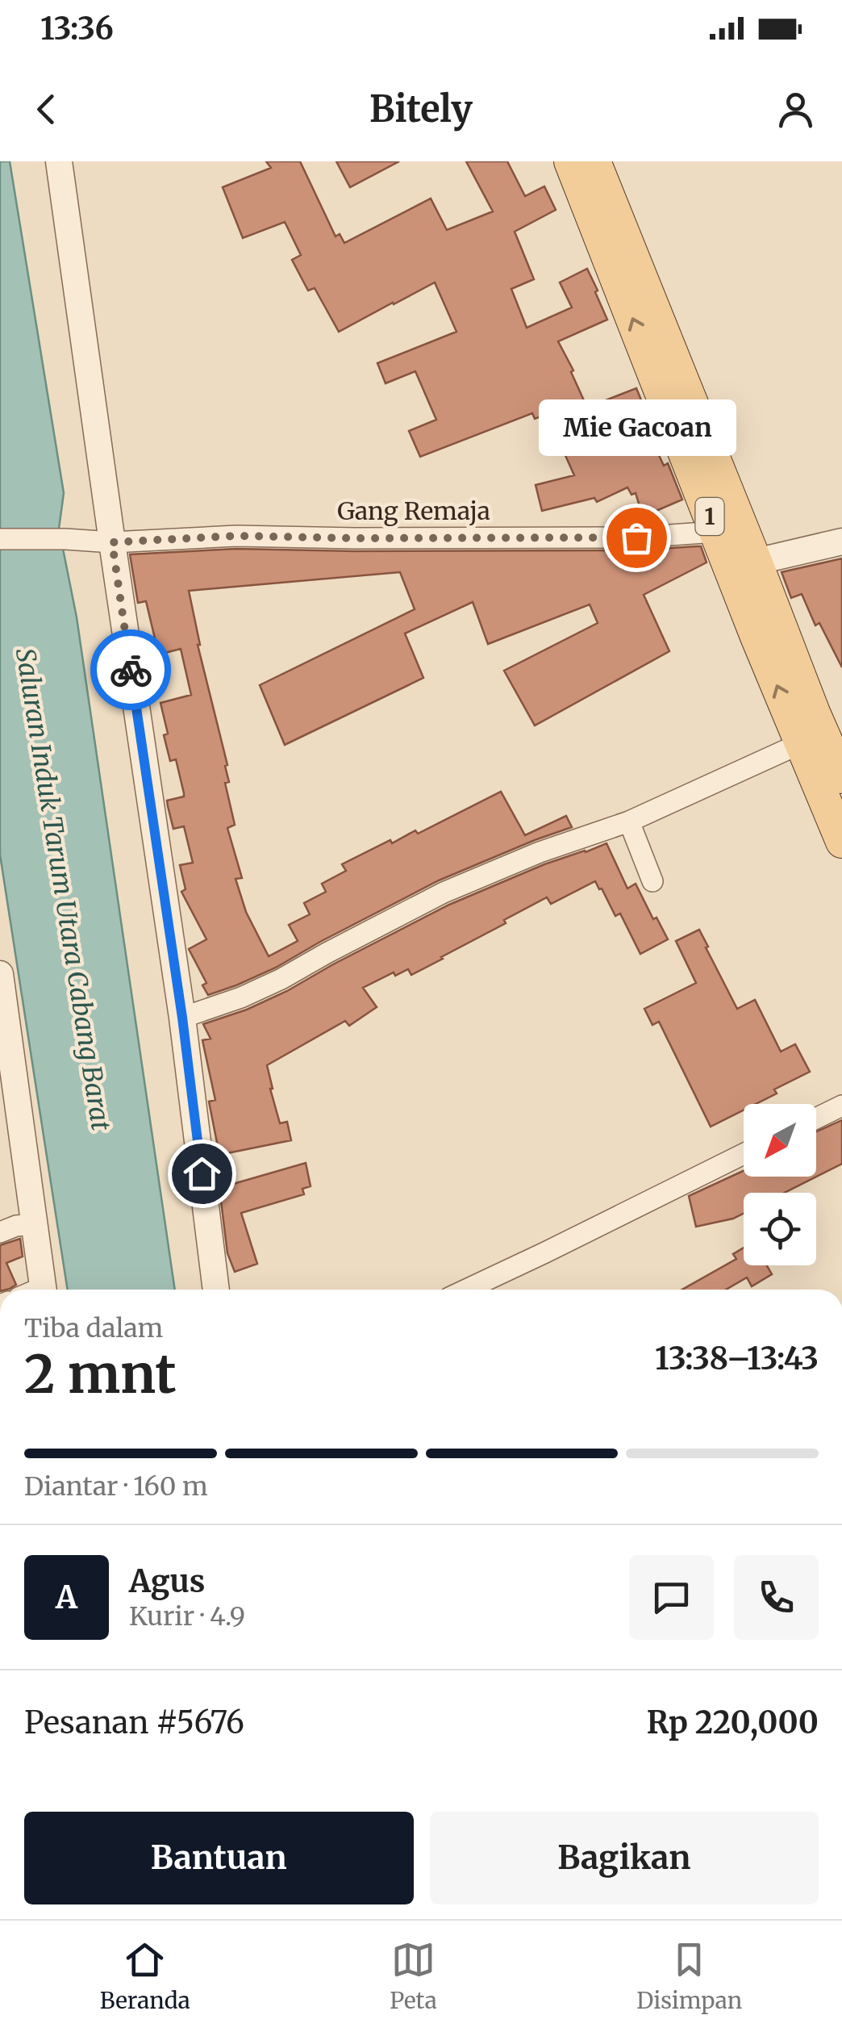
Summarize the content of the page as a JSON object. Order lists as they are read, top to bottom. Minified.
{"streets":{"main road":["1"],"street":["Gang Remaja"]},"crossings":[["Gang Remaja","1"]],"water":["Saluran Induk Tarum Utara Cabang Barat"],"places":["Mie Gacoan"],"north":"bottom left","page":{"status":"13:36","header":"Bitely","bubble":"Mie Gacoan","heading":["2 mnt","Tiba dalam","13:38–13:43"],"panel":["Agus","Kurir · 4.9","Pesanan #5676","Rp 220,000"],"bar":"Diantar · 160 m","round":"A","buttons":["Bantuan","Bagikan"],"tabs":["Beranda","Peta","Disimpan"]}}
